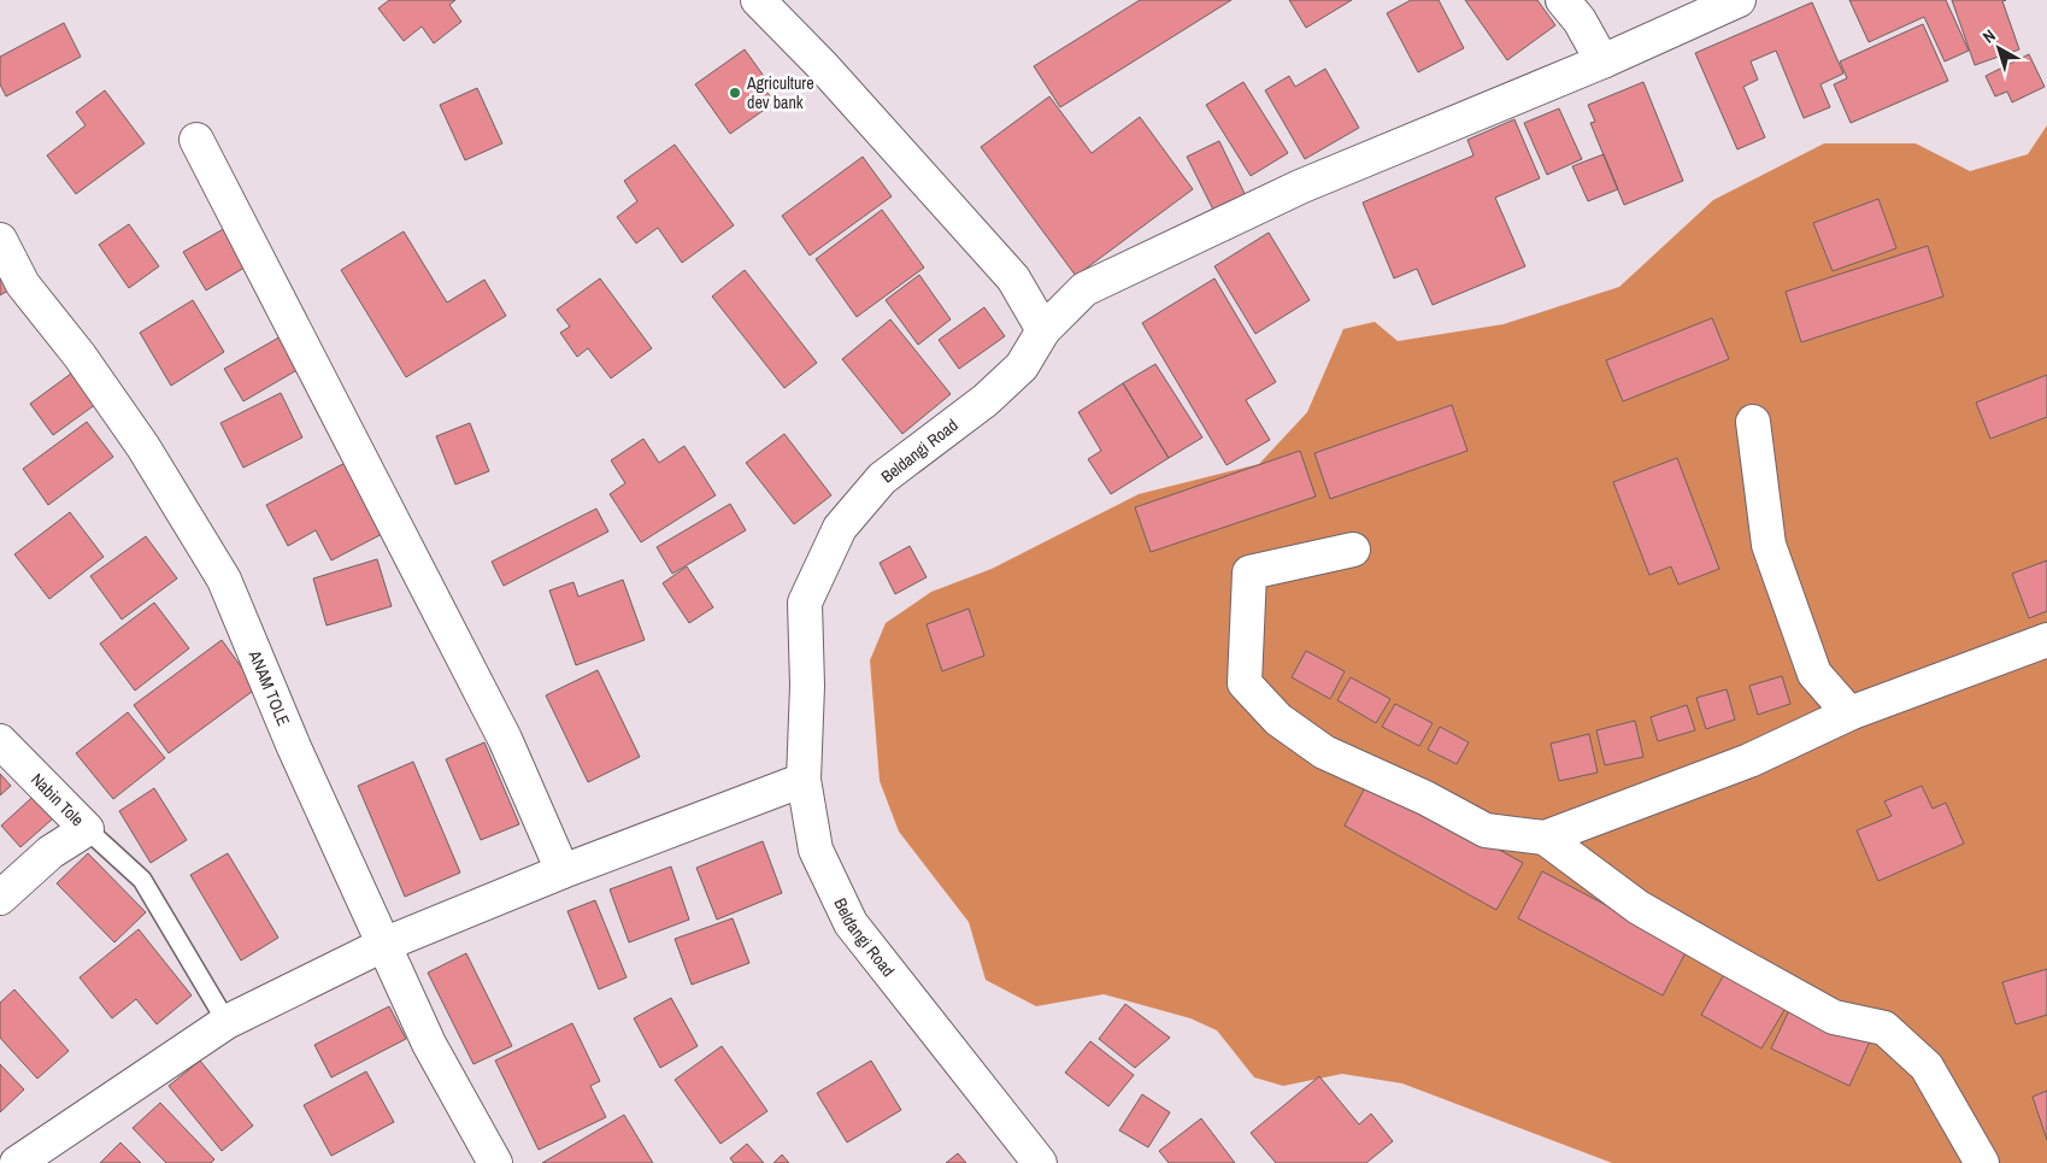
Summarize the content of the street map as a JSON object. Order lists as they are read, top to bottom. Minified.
{"streets":{"street":["Beldangi Road","ANAM TOLE","Nabin Tole"]},"places":["Agriculture dev bank"],"north":"top left"}
